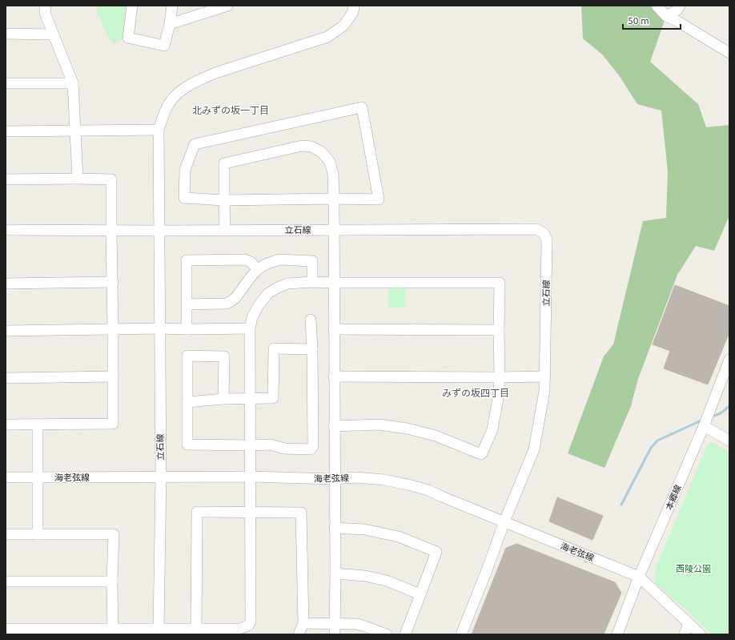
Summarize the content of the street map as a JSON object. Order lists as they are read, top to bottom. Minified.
{"streets":{"street":["立石線","海老弦線","本郷線"]},"crossings":[["立石線","海老弦線"],["海老弦線","本郷線"]],"districts":["北みずの坂一丁目","みずの坂四丁目"],"parks":["西陵公園"],"scale_bar":"50 m"}
